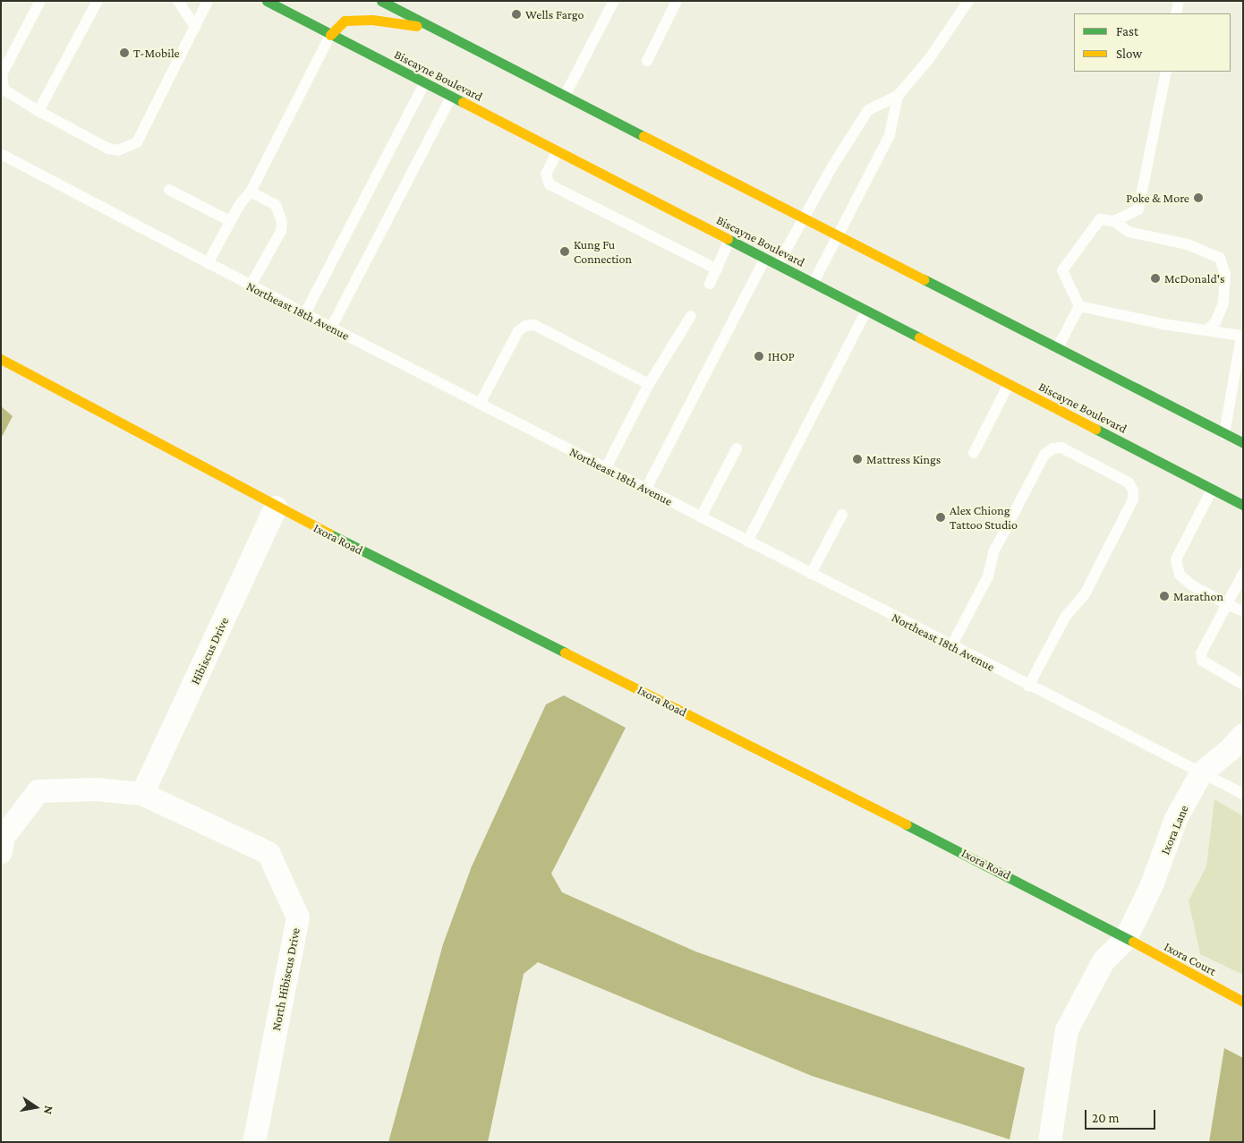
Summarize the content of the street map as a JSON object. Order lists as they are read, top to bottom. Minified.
{"streets":{"main road":["Biscayne Boulevard","Ixora Road","Ixora Court"],"street":["Hibiscus Drive","Ixora Lane","North Hibiscus Drive"],"lane":["Northeast 18th Avenue"]},"crossings":[["Northeast 18th Avenue","Ixora Lane"],["Ixora Road","Hibiscus Drive"],["Ixora Road","Ixora Lane"],["Ixora Road","Ixora Court"],["Hibiscus Drive","North Hibiscus Drive"],["Ixora Lane","Ixora Court"]],"places":["Wells Fargo","T-Mobile","Poke & More","Kung Fu Connection","McDonald's","IHOP","Mattress Kings","Alex Chiong Tattoo Studio","Marathon"],"legend":["Fast","Slow"],"scale_bar":"20 m","north":"right"}
